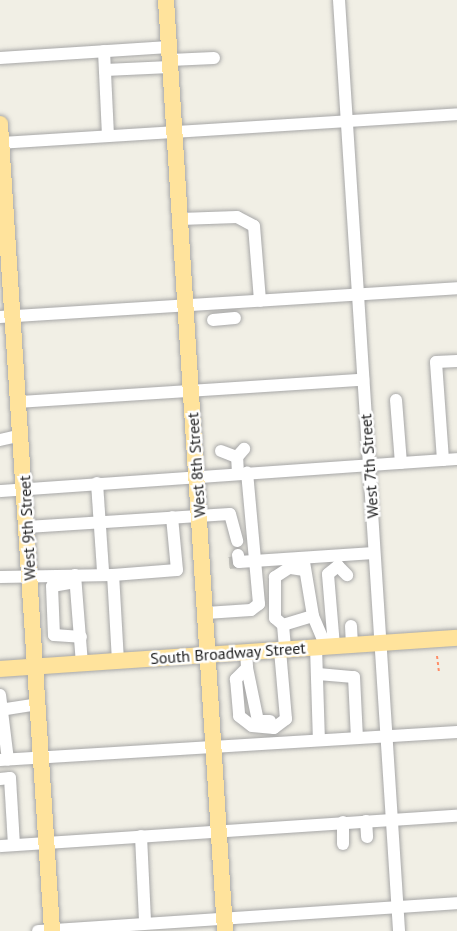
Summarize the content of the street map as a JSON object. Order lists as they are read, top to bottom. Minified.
{"streets":{"main road":["West 8th Street","West 9th Street","South Broadway Street"],"street":["West 7th Street"]},"crossings":[["West 8th Street","South Broadway Street"],["West 7th Street","South Broadway Street"],["West 9th Street","South Broadway Street"]]}
